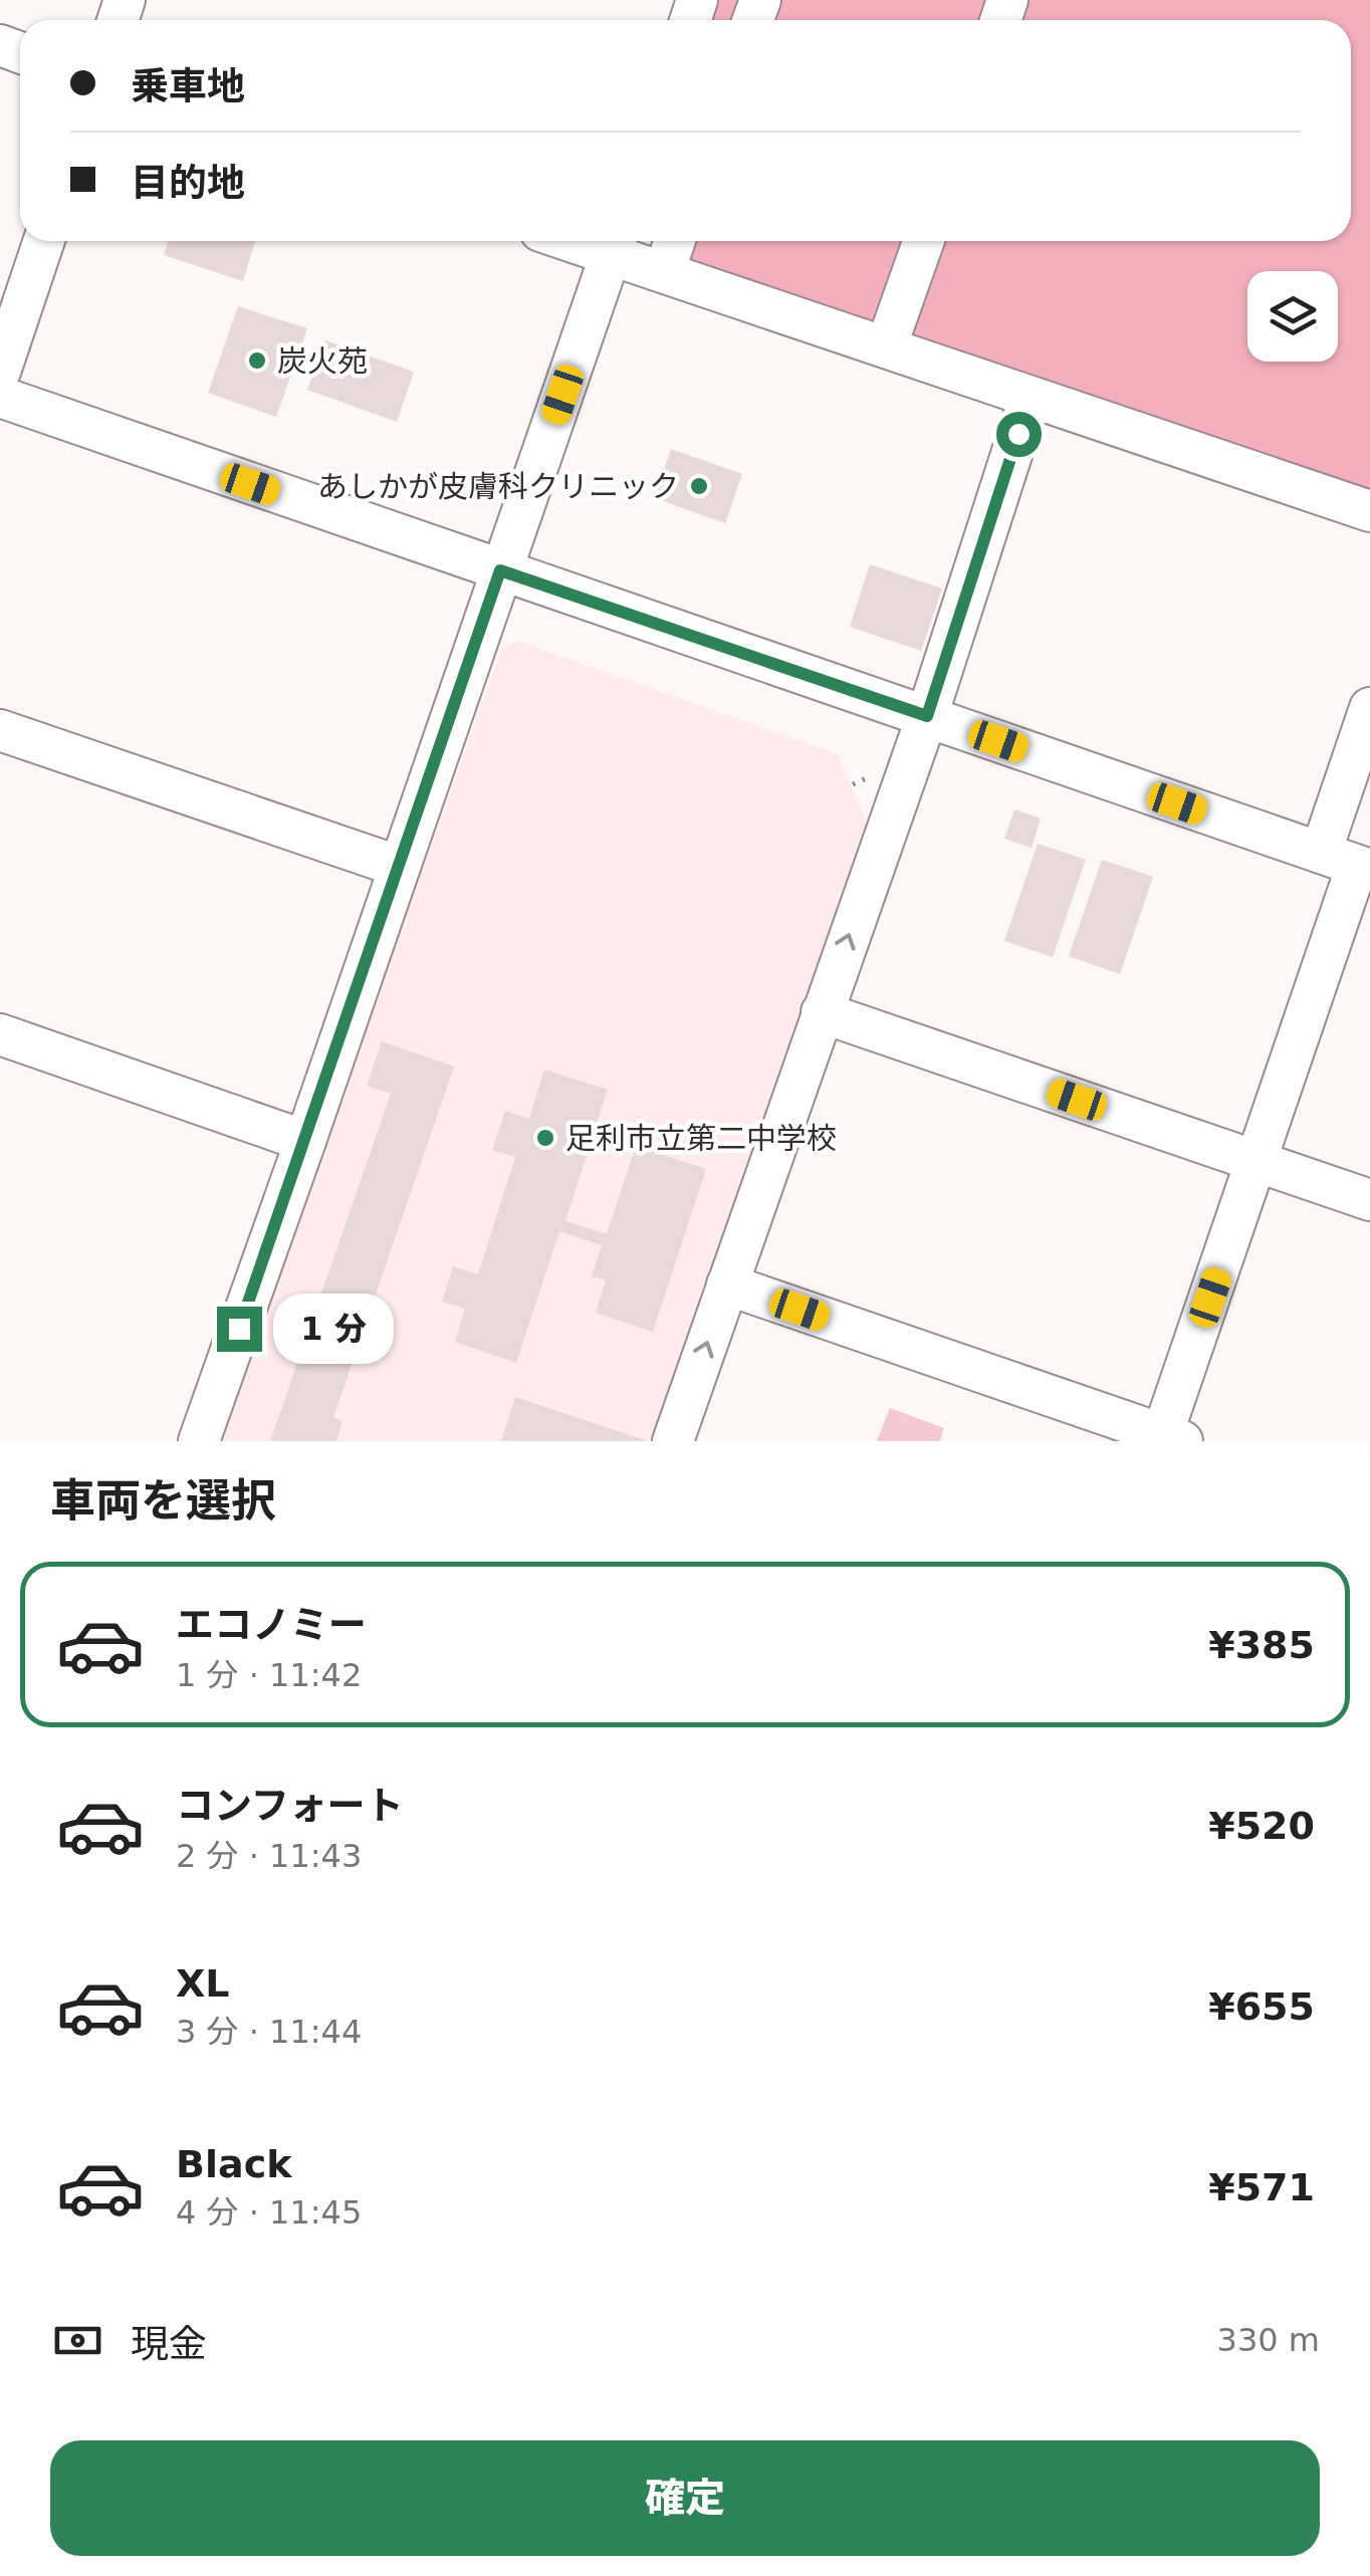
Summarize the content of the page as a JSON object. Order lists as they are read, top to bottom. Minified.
{"places":["炭火苑","あしかが皮膚科クリニック","足利市立第二中学校"],"page":{"banner":["乗車地","目的地"],"bubble":"1 分","heading":"車両を選択","list":[{"name":"エコノミー","note":"1 分 · 11:42","value":"¥385"},{"name":"コンフォート","note":"2 分 · 11:43","value":"¥520"},{"name":"XL","note":"3 分 · 11:44","value":"¥655"},{"name":"Black","note":"4 分 · 11:45","value":"¥571"}],"pay":["現金","330 m"],"buttons":"確定"}}
